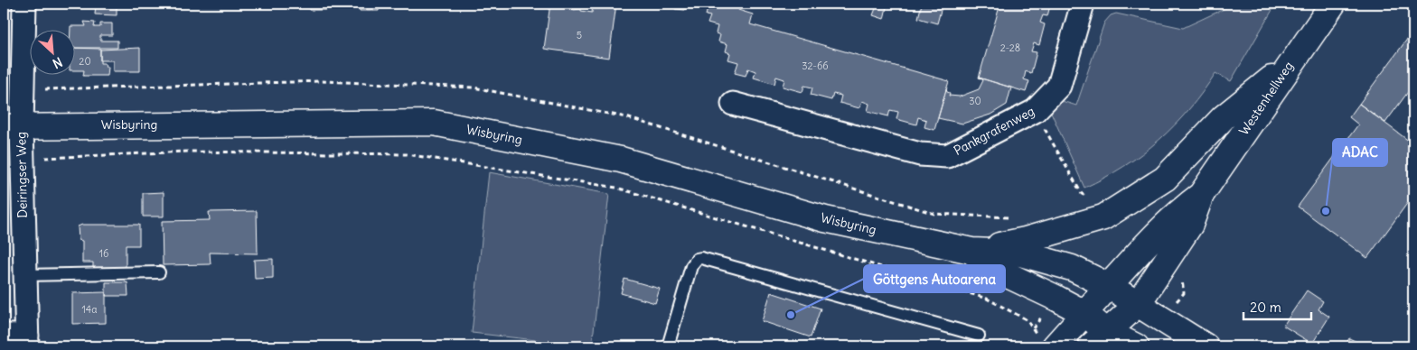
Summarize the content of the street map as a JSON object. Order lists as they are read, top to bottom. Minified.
{"streets":{"main road":["Westenhellweg","Wisbyring"],"street":["Pankgrafenweg","Deiringser Weg"]},"crossings":[["Westenhellweg","Wisbyring"],["Wisbyring","Deiringser Weg"]],"places":["ADAC","Göttgens Autoarena"],"house_numbers":["5","2-28","20","32-66","30","16","14a"],"scale_bar":"20 m","north":"bottom right"}
